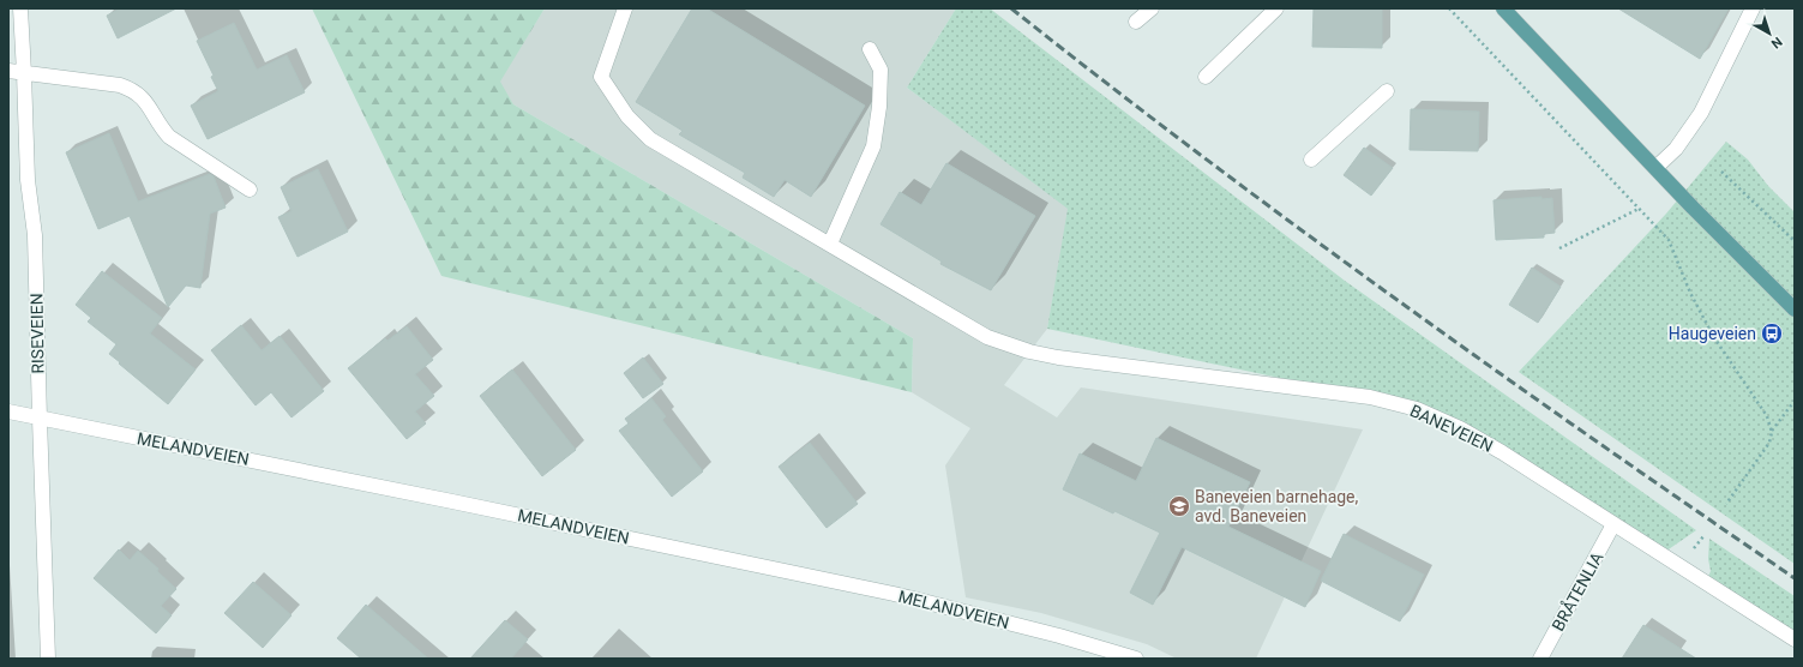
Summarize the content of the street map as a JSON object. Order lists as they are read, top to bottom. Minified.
{"streets":{"street":["RISEVEIEN","BANEVEIEN","MELANDVEIEN","BRÅTENLIA"]},"crossings":[["RISEVEIEN","MELANDVEIEN"],["BANEVEIEN","BRÅTENLIA"]],"places":{"bus stop":["Haugeveien"],"school or university":["Baneveien barnehage, avd. Baneveien"]},"north":"bottom right"}
